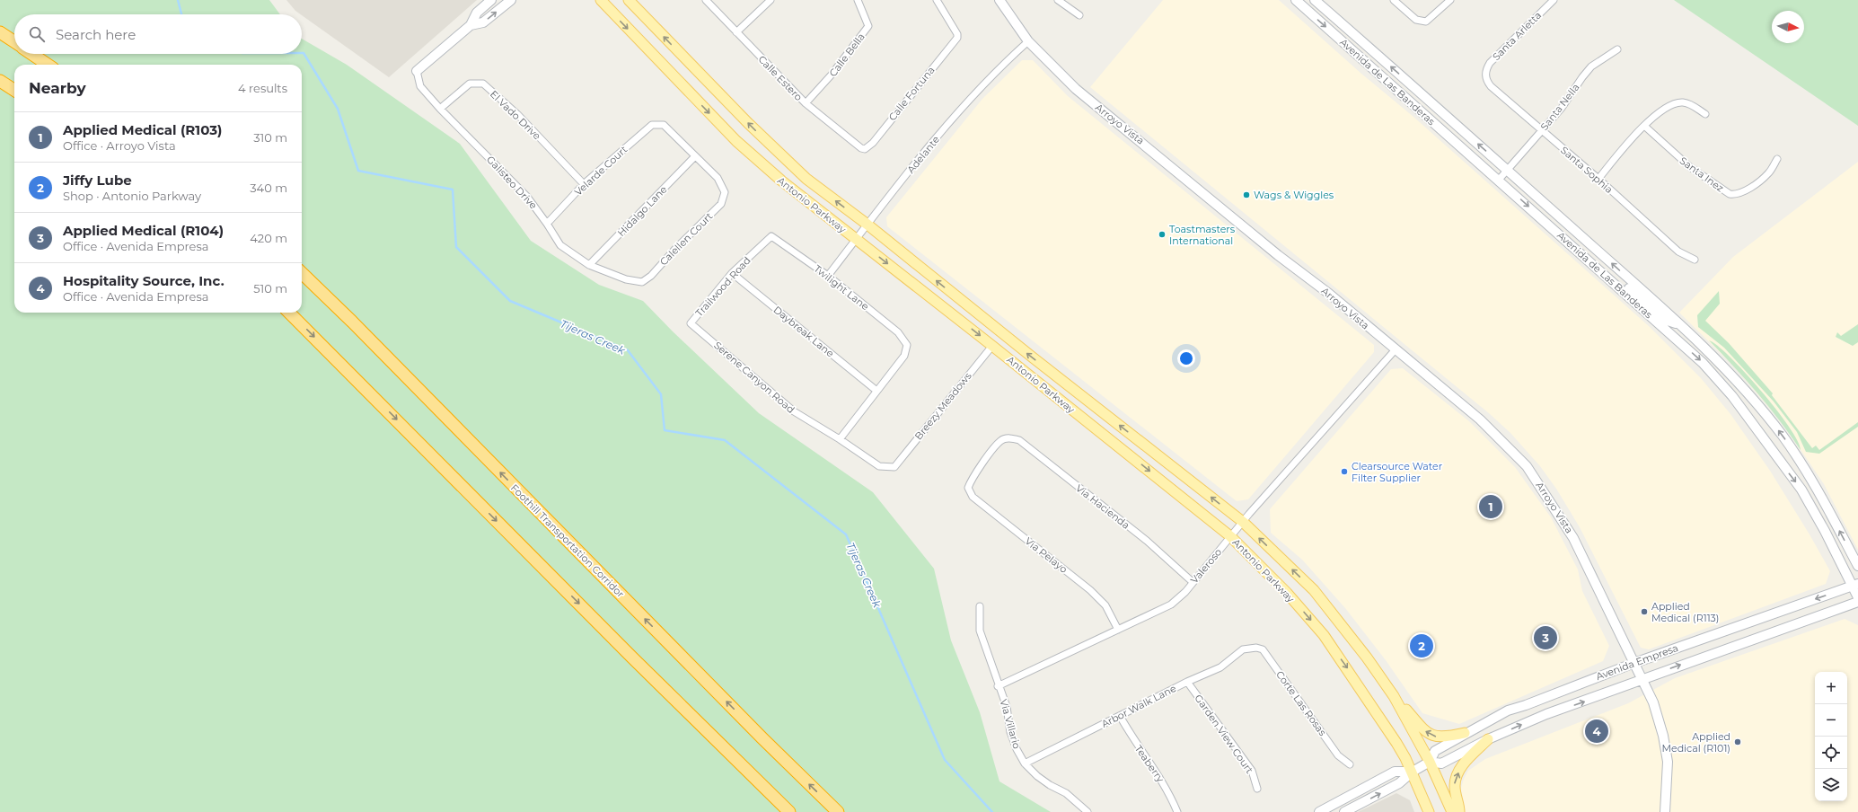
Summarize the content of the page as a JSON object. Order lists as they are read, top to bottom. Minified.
{"streets":{"highway":["Foothill Transportation Corridor"],"main road":["Avenida de Las Banderas","Arroyo Vista","Antonio Parkway","Avenida Empresa"],"street":["Santa Arletta","Calle Bella","Calle Estero","Calle Fortuna","Santa Nella","El Vado Drive","Adelante","Santa Sophia","Velarde Court","Santa Inez","Galisteo Drive","Hidalgo Lane","Calellen Court","Trailwood Road","Twilight Lane","Daybreak Lane","Serene Canyon Road","Breezy Meadows","Via Hacienda","Via Pelayo","Valeroso","Corte Las Rosas","Arbor Walk Lane","Via Villario","Garden View Court","Teaberry"]},"crossings":[["Santa Arletta","Santa Sophia"],["Calle Bella","Calle Estero"],["Calle Estero","Calle Fortuna"],["Avenida de Las Banderas","Santa Nella"],["Avenida de Las Banderas","Avenida Empresa"],["Santa Nella","Santa Sophia"],["El Vado Drive","Velarde Court"],["El Vado Drive","Galisteo Drive"],["Arroyo Vista","Adelante"],["Arroyo Vista","Valeroso"],["Arroyo Vista","Avenida Empresa"],["Adelante","Antonio Parkway"],["Adelante","Twilight Lane"],["Velarde Court","Galisteo Drive"],["Velarde Court","Hidalgo Lane"],["Velarde Court","Calellen Court"],["Galisteo Drive","Hidalgo Lane"],["Galisteo Drive","Calellen Court"],["Antonio Parkway","Breezy Meadows"],["Antonio Parkway","Valeroso"],["Antonio Parkway","Avenida Empresa"],["Hidalgo Lane","Calellen Court"],["Trailwood Road","Twilight Lane"],["Trailwood Road","Daybreak Lane"],["Trailwood Road","Serene Canyon Road"],["Twilight Lane","Daybreak Lane"],["Serene Canyon Road","Breezy Meadows"],["Via Hacienda","Via Pelayo"],["Via Hacienda","Valeroso"],["Via Pelayo","Valeroso"],["Valeroso","Via Villario"],["Corte Las Rosas","Arbor Walk Lane"],["Arbor Walk Lane","Via Villario"],["Arbor Walk Lane","Garden View Court"],["Arbor Walk Lane","Teaberry"]],"water":["Tijeras Creek"],"places":["Wags & Wiggles","Toastmasters International","Clearsource Water Filter Supplier","Applied Medical (R113)","Applied Medical (R101)"],"north":"right","page":{"search":"Search here","heading":["Nearby","4 results"],"list":[{"mark":"1","name":"Applied Medical (R103)","note":"Office · Arroyo Vista","value":"310 m"},{"mark":"2","name":"Jiffy Lube","note":"Shop · Antonio Parkway","value":"340 m"},{"mark":"3","name":"Applied Medical (R104)","note":"Office · Avenida Empresa","value":"420 m"},{"mark":"4","name":"Hospitality Source, Inc.","note":"Office · Avenida Empresa","value":"510 m"}],"pins":["1","3","2","4"],"map_buttons":["+","−"]}}
